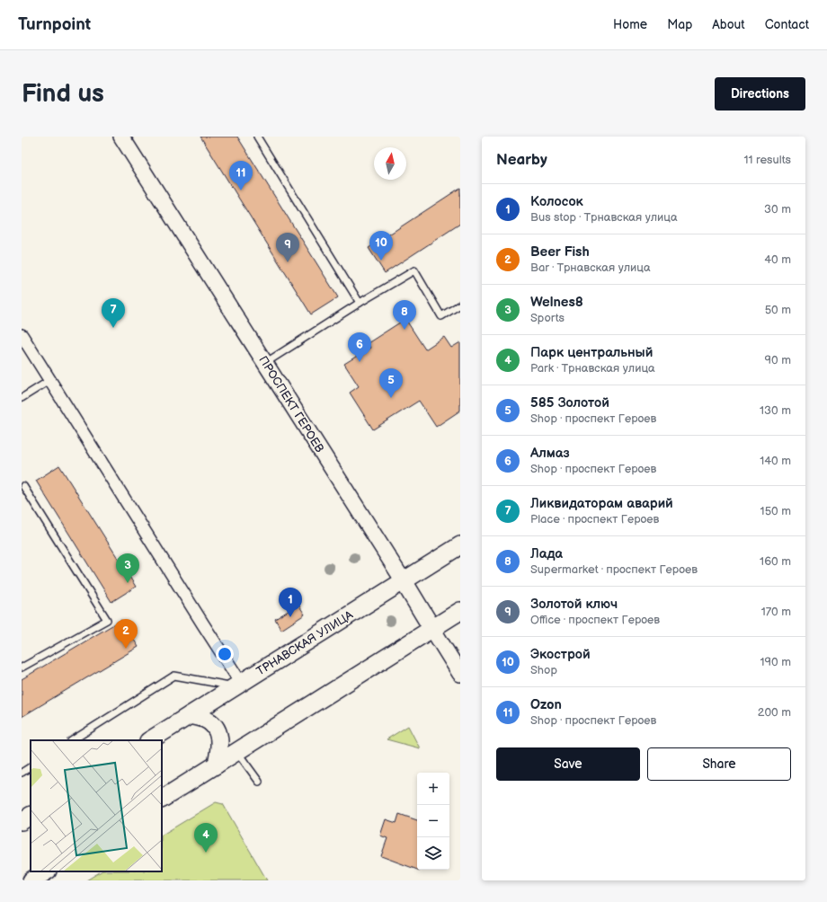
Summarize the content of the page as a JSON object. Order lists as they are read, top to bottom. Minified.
{"streets":{"main road":["ПРОСПЕКТ ГЕРОЕВ","ТРНАВСКАЯ УЛИЦА"]},"crossings":[["ПРОСПЕКТ ГЕРОЕВ","ТРНАВСКАЯ УЛИЦА"]],"north":"top","page":{"header":"Turnpoint","nav":["Home","Map","About","Contact"],"buttons":["Directions",["Save","Share"]],"title":"Find us","heading":["Nearby","11 results"],"pins":["11","10","9","7","8","6","5","3","1","2","4"],"list":[{"mark":"1","name":"Колосок","note":"Bus stop · Трнавская улица","value":"30 m"},{"mark":"2","name":"Beer Fish","note":"Bar · Трнавская улица","value":"40 m"},{"mark":"3","name":"Welnes8","note":"Sports","value":"50 m"},{"mark":"4","name":"Парк центральный","note":"Park · Трнавская улица","value":"90 m"},{"mark":"5","name":"585 Золотой","note":"Shop · проспект Героев","value":"130 m"},{"mark":"6","name":"Алмаз","note":"Shop · проспект Героев","value":"140 m"},{"mark":"7","name":"Ликвидаторам аварий","note":"Place · проспект Героев","value":"150 m"},{"mark":"8","name":"Лада","note":"Supermarket · проспект Героев","value":"160 m"},{"mark":"9","name":"Золотой ключ","note":"Office · проспект Героев","value":"170 m"},{"mark":"10","name":"Экострой","note":"Shop","value":"190 m"},{"mark":"11","name":"Ozon","note":"Shop · проспект Героев","value":"200 m"}],"map_buttons":["+","−"]}}
